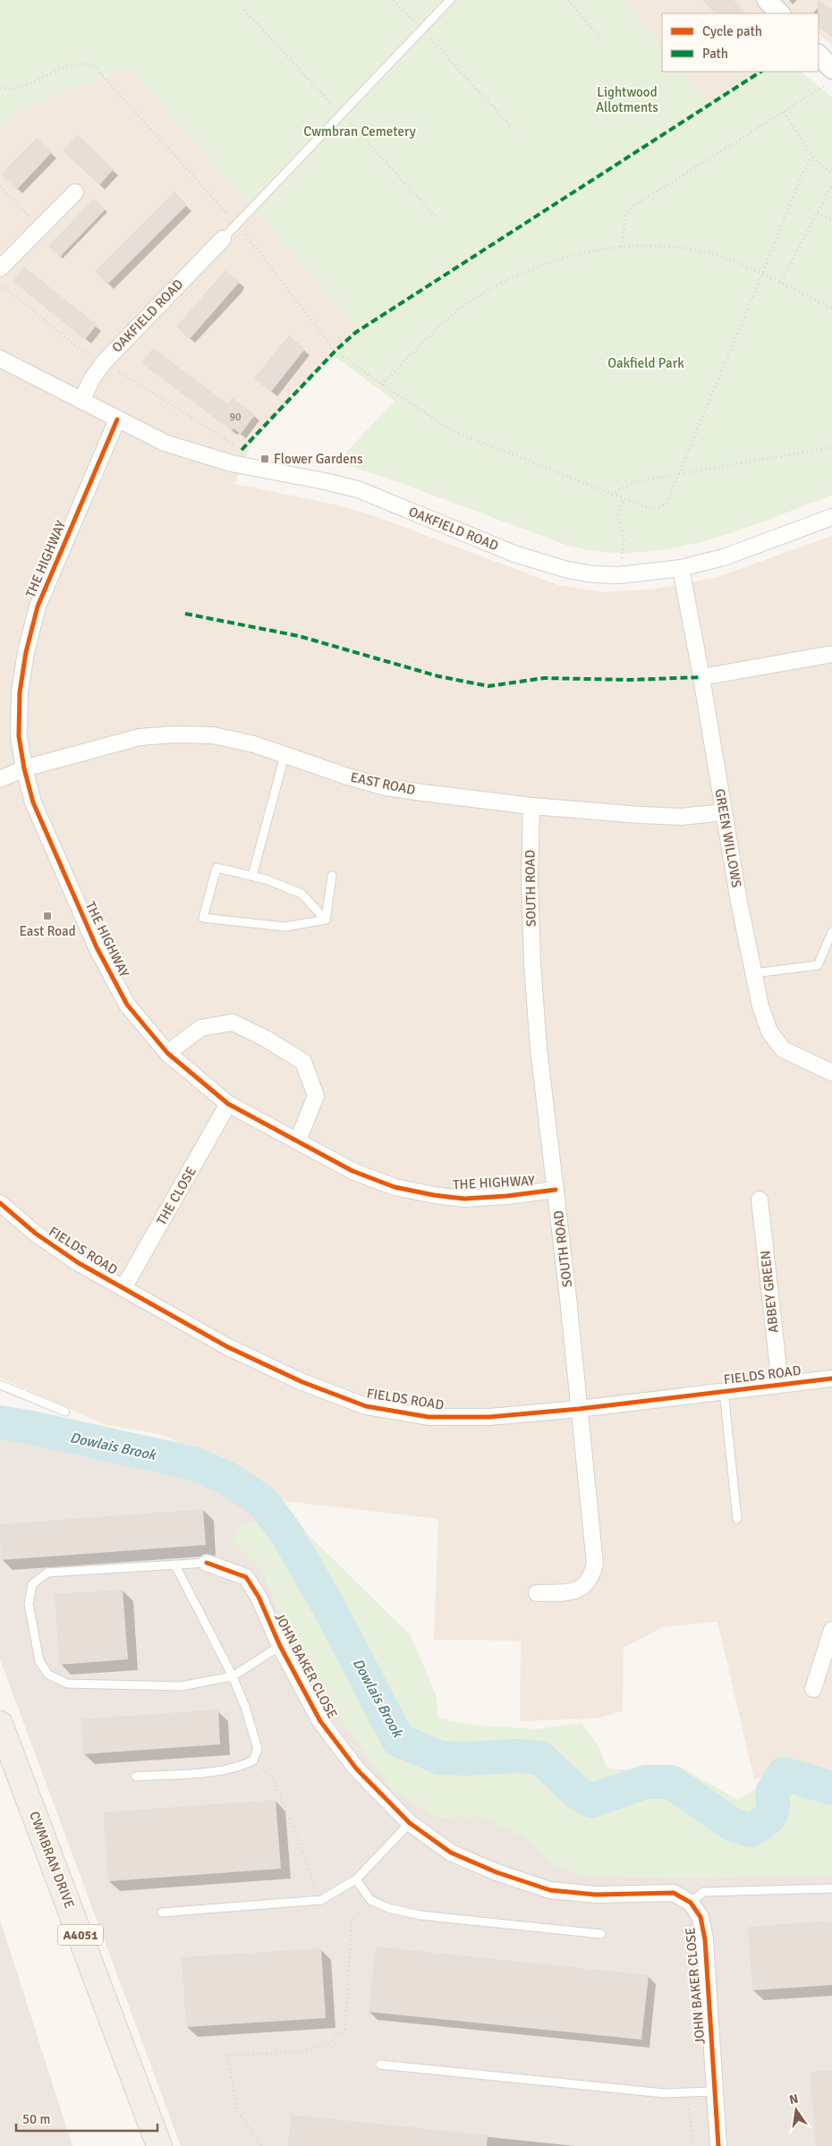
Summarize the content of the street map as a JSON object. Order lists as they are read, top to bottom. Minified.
{"streets":{"main road":["CWMBRAN DRIVE","A4051"],"street":["OAKFIELD ROAD","THE HIGHWAY","EAST ROAD","GREEN WILLOWS","SOUTH ROAD","THE CLOSE","FIELDS ROAD","ABBEY GREEN","JOHN BAKER CLOSE"]},"crossings":[["OAKFIELD ROAD","THE HIGHWAY"],["OAKFIELD ROAD","GREEN WILLOWS"],["THE HIGHWAY","EAST ROAD"],["THE HIGHWAY","SOUTH ROAD"],["THE HIGHWAY","THE CLOSE"],["EAST ROAD","GREEN WILLOWS"],["EAST ROAD","SOUTH ROAD"],["SOUTH ROAD","FIELDS ROAD"],["THE CLOSE","FIELDS ROAD"],["FIELDS ROAD","ABBEY GREEN"]],"water":["Dowlais Brook"],"parks":["Lightwood Allotments","Cwmbran Cemetery","Oakfield Park"],"places":{"transit":["Flower Gardens","East Road"]},"house_numbers":["90"],"legend":["Cycle path","Path"],"scale_bar":"50 m","north":"top"}
